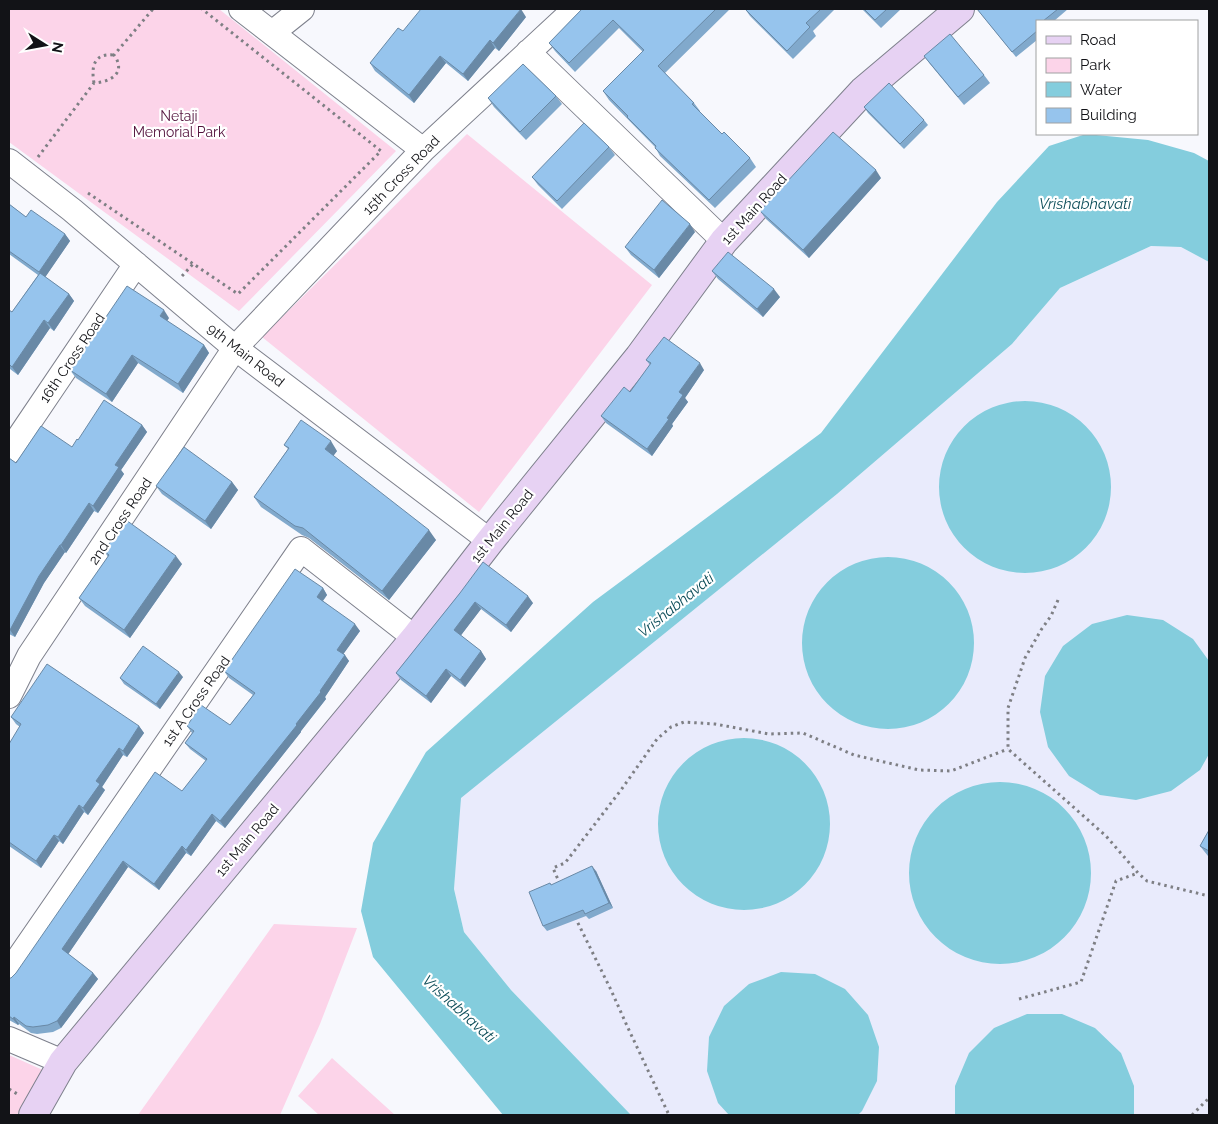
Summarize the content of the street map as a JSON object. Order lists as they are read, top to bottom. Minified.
{"streets":{"street":["15th Cross Road","1st Main Road","9th Main Road","16th Cross Road","2nd Cross Road","1st A Cross Road"]},"crossings":[["15th Cross Road","9th Main Road"],["15th Cross Road","2nd Cross Road"],["1st Main Road","9th Main Road"],["1st Main Road","1st A Cross Road"],["9th Main Road","16th Cross Road"],["9th Main Road","2nd Cross Road"]],"water":["Vrishabhavati"],"parks":["Netaji Memorial Park"],"legend":["Road","Park","Water","Building"],"north":"right"}
